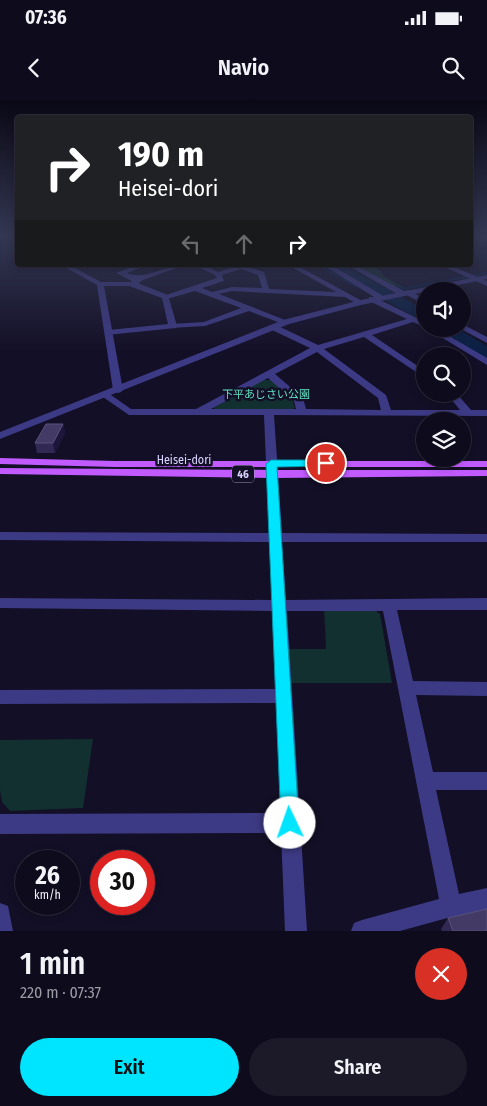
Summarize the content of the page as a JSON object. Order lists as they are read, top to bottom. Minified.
{"streets":{"main road":["Heisei-dori","46"]},"parks":["下平あじさい公園"],"page":{"status":"07:36","header":"Navio","turn":["190 m","Heisei-dori"],"speed":"26 km/h","limit":"30","heading":["1 min","220 m · 07:37"],"buttons":["Exit","Share"]}}
